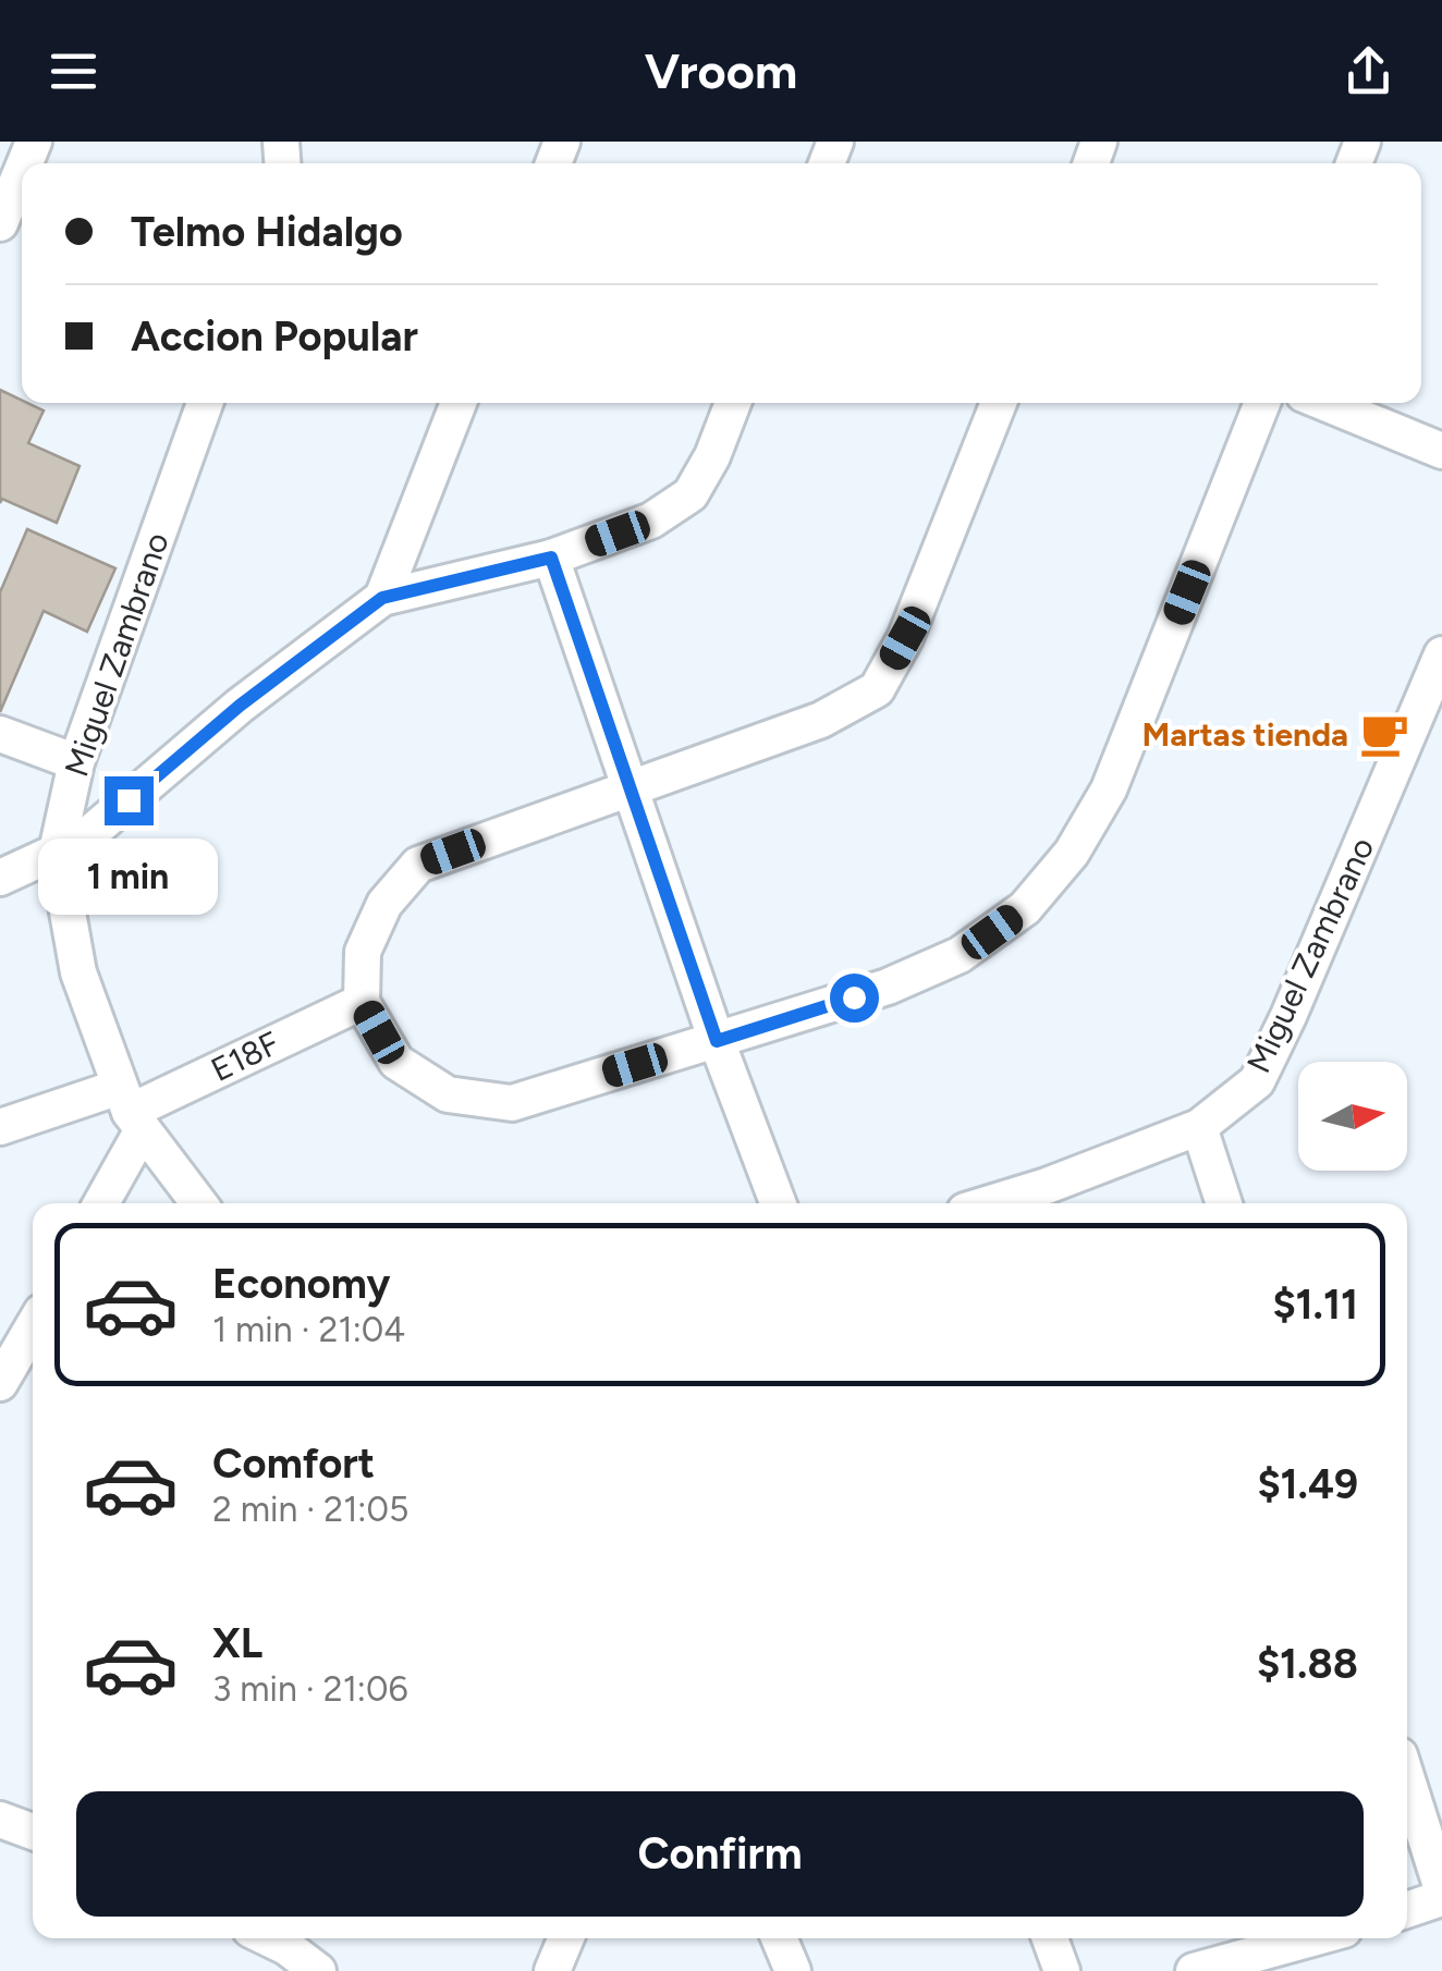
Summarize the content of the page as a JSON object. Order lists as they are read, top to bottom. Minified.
{"streets":{"street":["Miguel Zambrano","E18F"]},"crossings":[["Miguel Zambrano","E18F"]],"places":{"cafe":["Martas tienda"]},"north":"right","page":{"header":"Vroom","banner":["Telmo Hidalgo","Accion Popular"],"bubble":"1 min","list":[{"name":"Economy","note":"1 min · 21:04","value":"$1.11"},{"name":"Comfort","note":"2 min · 21:05","value":"$1.49"},{"name":"XL","note":"3 min · 21:06","value":"$1.88"}],"buttons":"Confirm"}}
